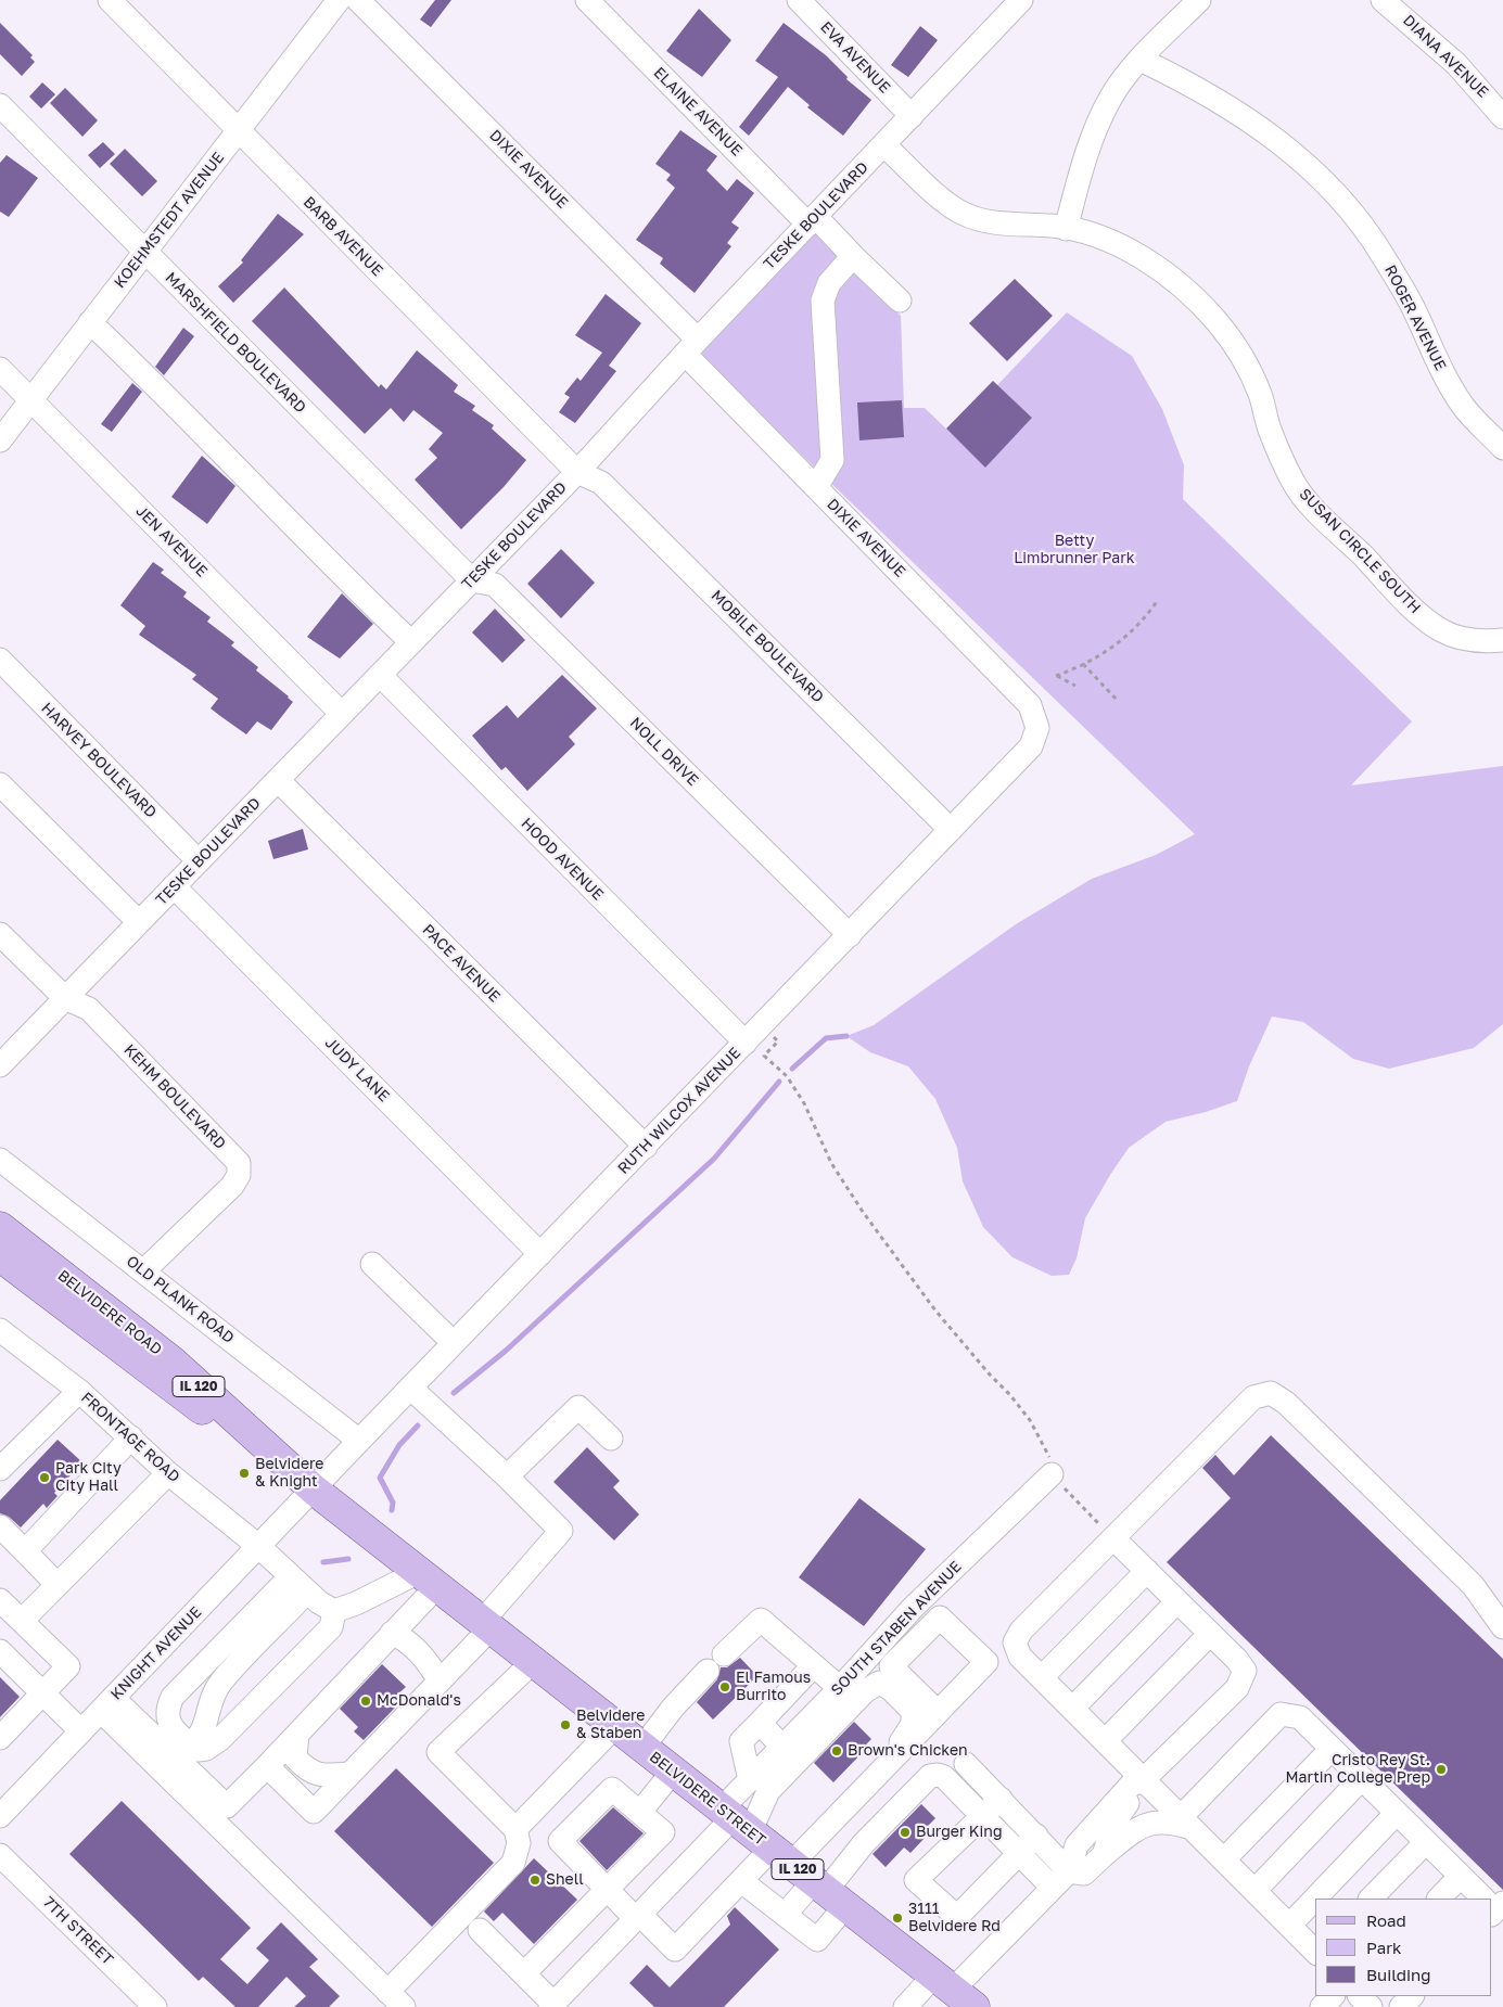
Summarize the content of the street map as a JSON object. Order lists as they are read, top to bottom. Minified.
{"streets":{"main road":["BELVIDERE ROAD","IL 120","BELVIDERE STREET"],"street":["DIANA AVENUE","EVA AVENUE","ELAINE AVENUE","DIXIE AVENUE","TESKE BOULEVARD","KOEHMSTEDT AVENUE","BARB AVENUE","ROGER AVENUE","MARSHFIELD BOULEVARD","JEN AVENUE","SUSAN CIRCLE SOUTH","MOBILE BOULEVARD","NOLL DRIVE","HARVEY BOULEVARD","HOOD AVENUE","PACE AVENUE","JUDY LANE","KEHM BOULEVARD","RUTH WILCOX AVENUE","OLD PLANK ROAD","FRONTAGE ROAD","SOUTH STABEN AVENUE","KNIGHT AVENUE","7TH STREET"]},"crossings":[["EVA AVENUE","TESKE BOULEVARD"],["ELAINE AVENUE","TESKE BOULEVARD"],["DIXIE AVENUE","TESKE BOULEVARD"],["DIXIE AVENUE","RUTH WILCOX AVENUE"],["TESKE BOULEVARD","BARB AVENUE"],["TESKE BOULEVARD","MARSHFIELD BOULEVARD"],["TESKE BOULEVARD","JEN AVENUE"],["TESKE BOULEVARD","SUSAN CIRCLE SOUTH"],["TESKE BOULEVARD","MOBILE BOULEVARD"],["TESKE BOULEVARD","NOLL DRIVE"],["TESKE BOULEVARD","HARVEY BOULEVARD"],["TESKE BOULEVARD","HOOD AVENUE"],["TESKE BOULEVARD","PACE AVENUE"],["TESKE BOULEVARD","JUDY LANE"],["TESKE BOULEVARD","KEHM BOULEVARD"],["KOEHMSTEDT AVENUE","BARB AVENUE"],["KOEHMSTEDT AVENUE","MARSHFIELD BOULEVARD"],["KOEHMSTEDT AVENUE","JEN AVENUE"],["BARB AVENUE","MOBILE BOULEVARD"],["MARSHFIELD BOULEVARD","NOLL DRIVE"],["MOBILE BOULEVARD","RUTH WILCOX AVENUE"],["NOLL DRIVE","RUTH WILCOX AVENUE"],["HOOD AVENUE","RUTH WILCOX AVENUE"],["PACE AVENUE","RUTH WILCOX AVENUE"],["JUDY LANE","RUTH WILCOX AVENUE"],["KEHM BOULEVARD","OLD PLANK ROAD"],["RUTH WILCOX AVENUE","OLD PLANK ROAD"],["RUTH WILCOX AVENUE","BELVIDERE ROAD"],["RUTH WILCOX AVENUE","KNIGHT AVENUE"],["RUTH WILCOX AVENUE","BELVIDERE STREET"],["BELVIDERE ROAD","KNIGHT AVENUE"],["BELVIDERE ROAD","BELVIDERE STREET"],["FRONTAGE ROAD","KNIGHT AVENUE"],["SOUTH STABEN AVENUE","BELVIDERE STREET"],["KNIGHT AVENUE","BELVIDERE STREET"]],"parks":["Betty Limbrunner Park"],"places":["Belvidere & Knight","Park City City Hall","El Famous Burrito","McDonald's","Belvidere & Staben","Brown's Chicken","Cristo Rey St. Martin College Prep","Burger King","Shell","3111 Belvidere Rd"],"legend":["Road","Park","Building"]}
